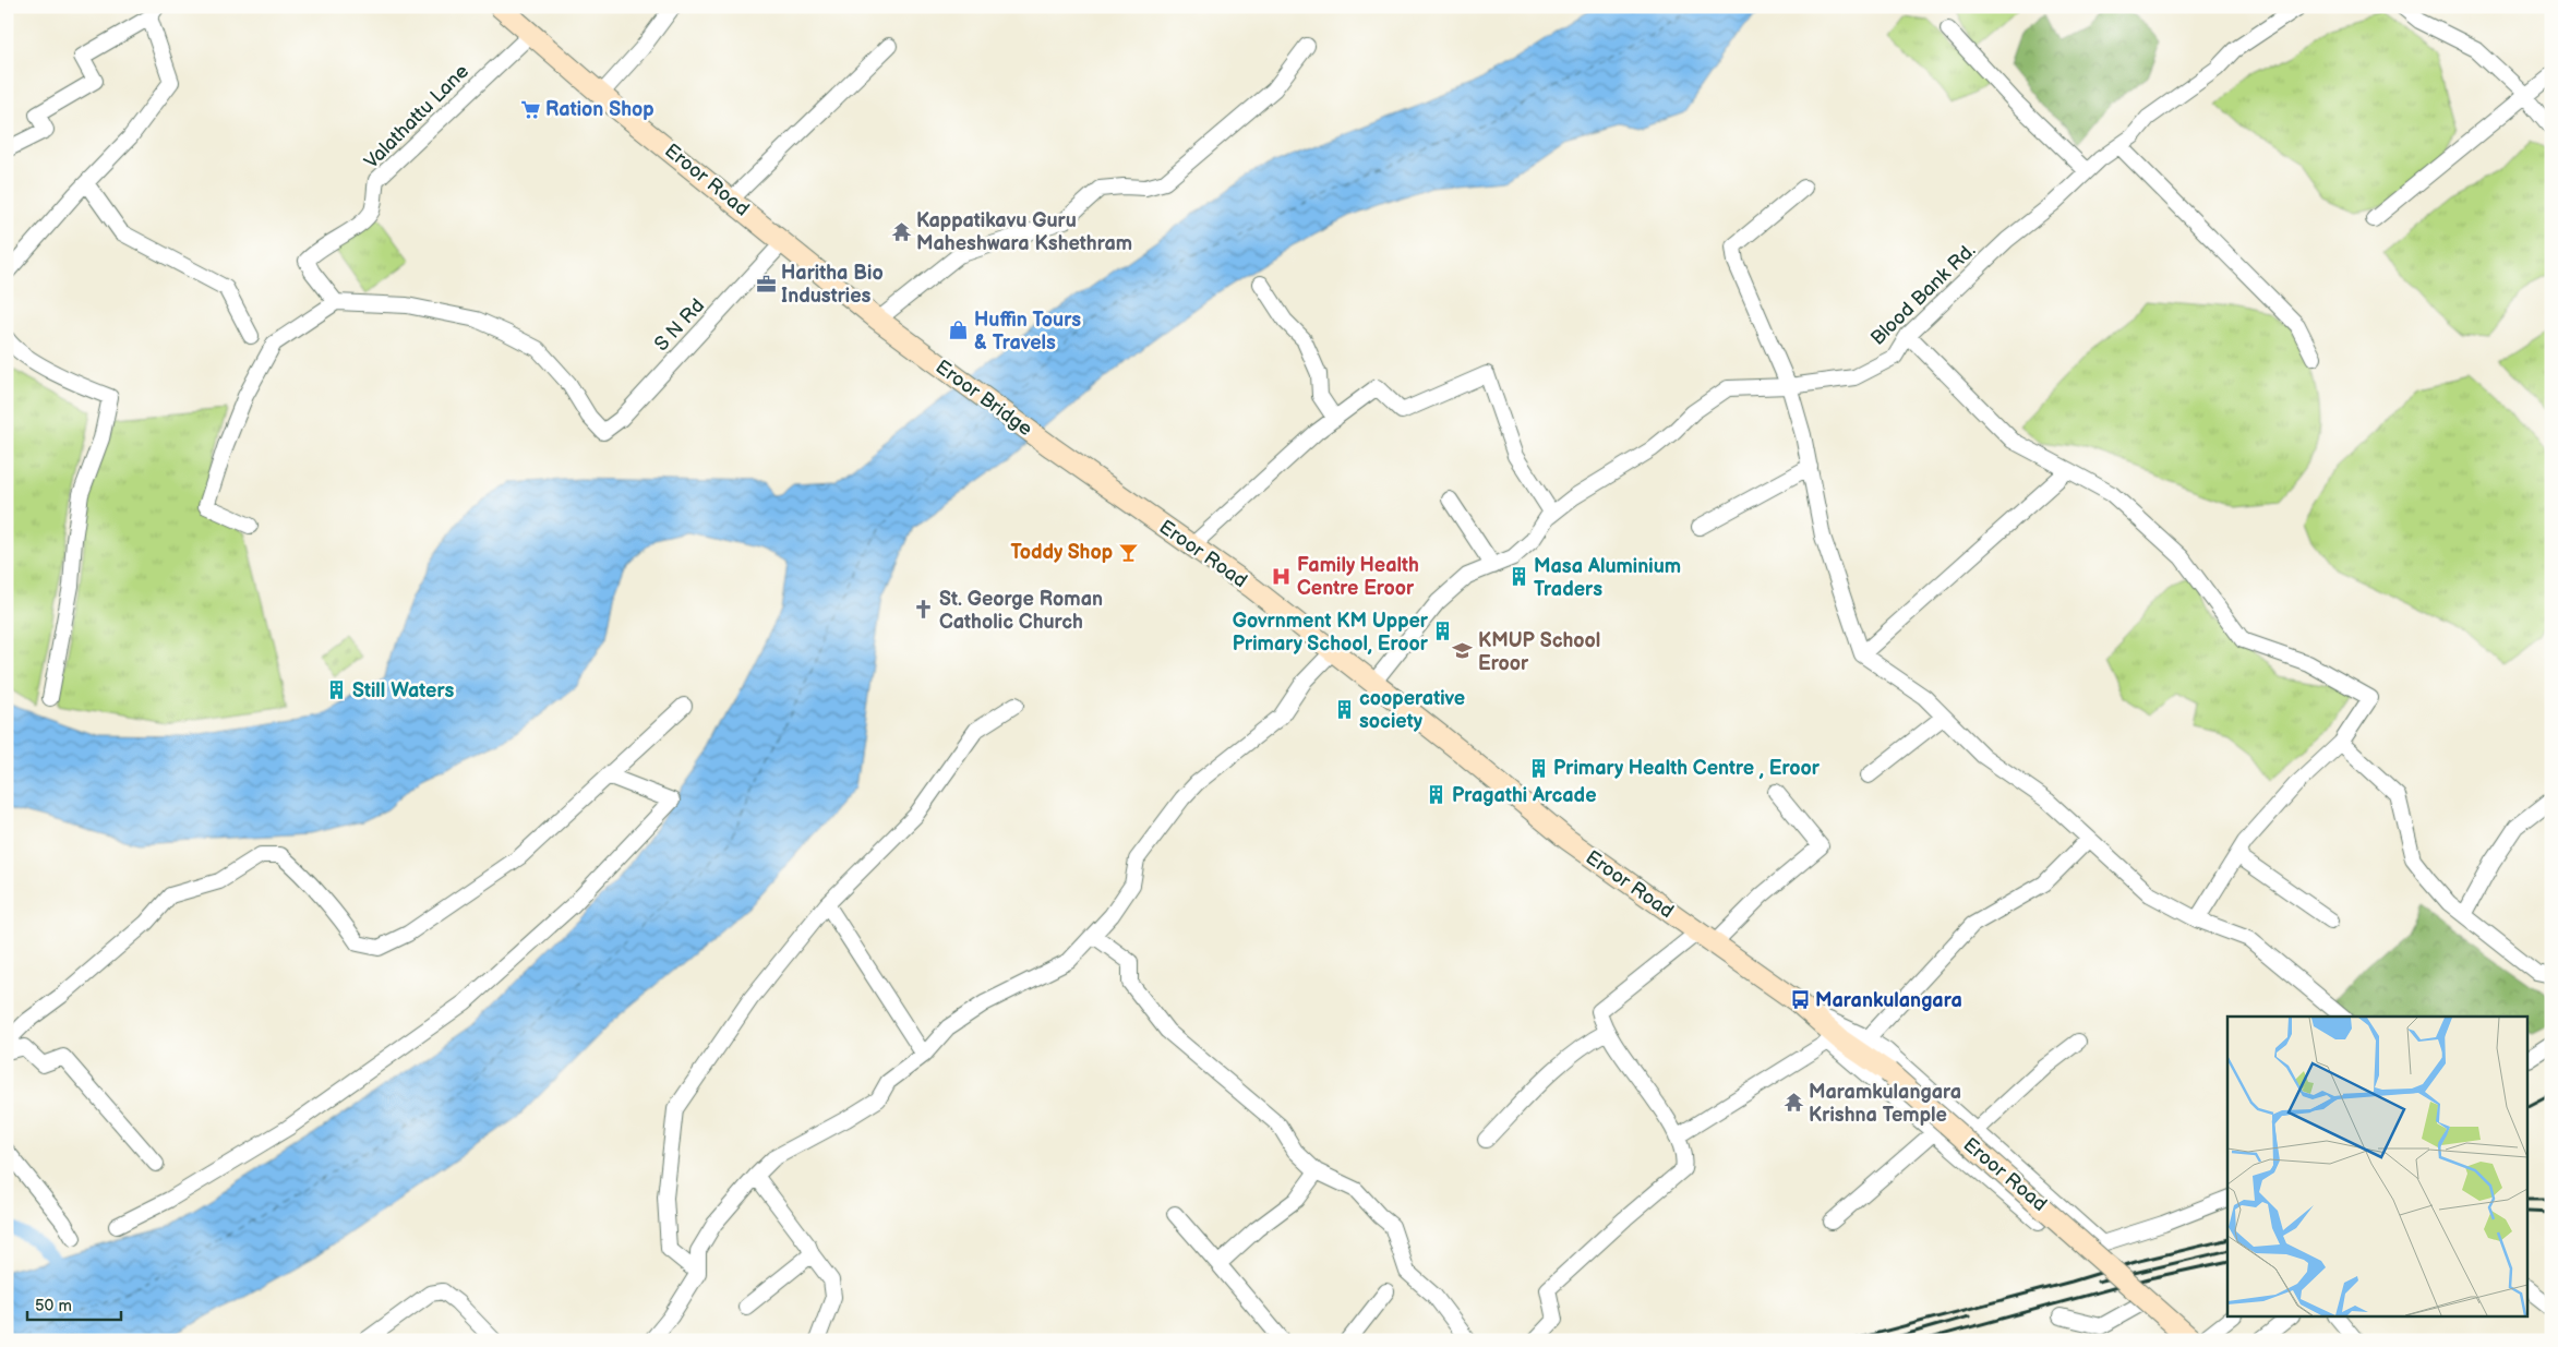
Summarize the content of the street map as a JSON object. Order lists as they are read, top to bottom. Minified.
{"streets":{"main road":["Eroor Road","Eroor Bridge"],"street":["Valathattu Lane","Blood Bank Rd.","S N Rd"]},"crossings":[["Valathattu Lane","Eroor Road"],["Valathattu Lane","S N Rd"],["Eroor Road","Blood Bank Rd."],["Eroor Road","S N Rd"],["Eroor Road","Eroor Bridge"]],"places":{"supermarket":["Ration Shop"],"temple":["Kappatikavu Guru Maheshwara Kshethram","Maramkulangara Krishna Temple"],"office":["Haritha Bio Industries"],"shop":["Huffin Tours & Travels"],"bar":["Toddy Shop"],"hospital":["Family Health Centre Eroor"],"building":["Masa Aluminium Traders","Govrnment KM Upper Primary School, Eroor","Still Waters","cooperative society","Primary Health Centre , Eroor","Pragathi Arcade"],"church":["St. George Roman Catholic Church"],"school or university":["KMUP School Eroor"],"bus stop":["Marankulangara"]},"scale_bar":"50 m"}
